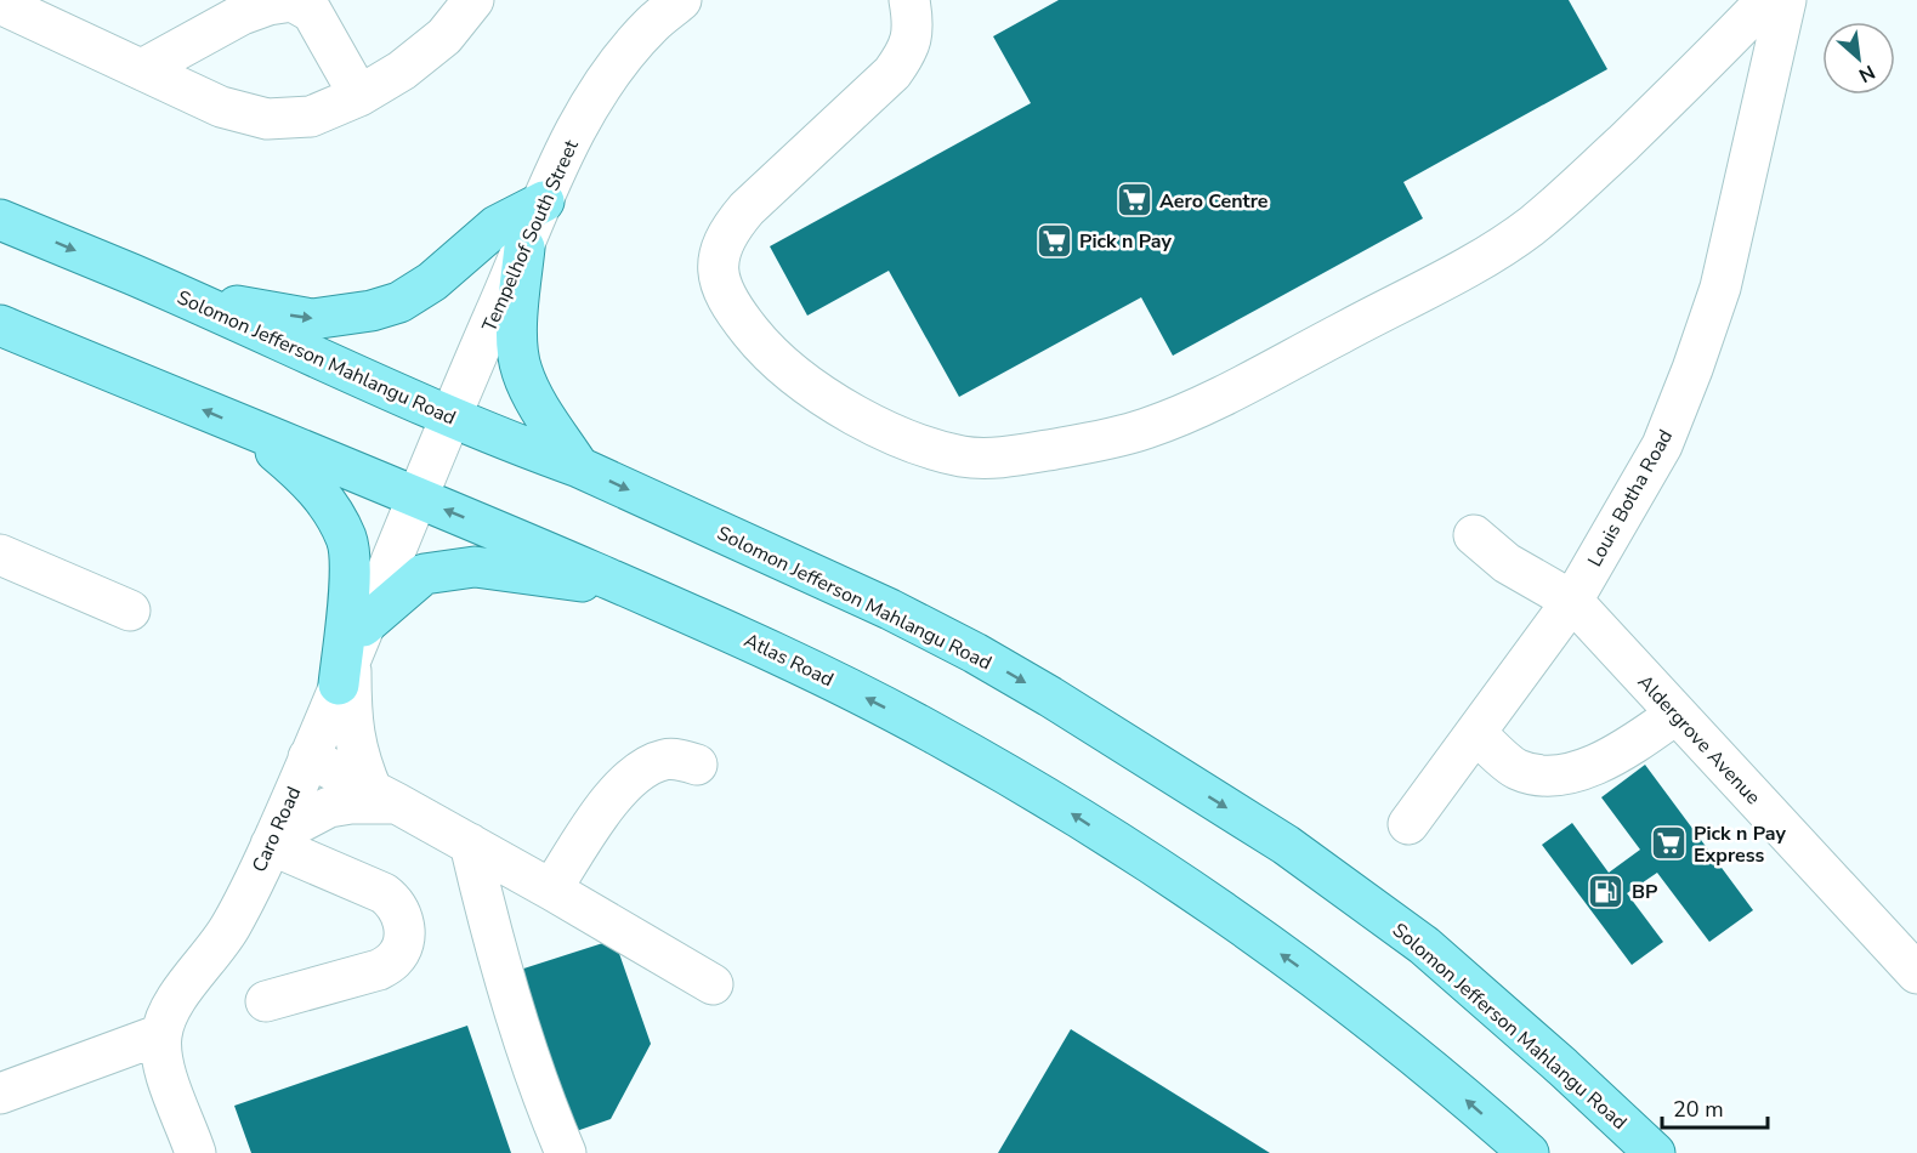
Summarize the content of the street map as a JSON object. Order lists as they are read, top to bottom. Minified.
{"streets":{"main road":["Solomon Jefferson Mahlangu Road","Atlas Road"],"street":["Tempelhof South Street","Louis Botha Road","Aldergrove Avenue","Caro Road"]},"crossings":[["Tempelhof South Street","Solomon Jefferson Mahlangu Road"],["Tempelhof South Street","Atlas Road"],["Tempelhof South Street","Caro Road"],["Louis Botha Road","Aldergrove Avenue"],["Atlas Road","Caro Road"]],"one_way":["Solomon Jefferson Mahlangu Road","Atlas Road"],"places":{"supermarket":["Aero Centre","Pick n Pay","Pick n Pay Express"],"fuel station":["BP"]},"scale_bar":"20 m","north":"bottom right"}
